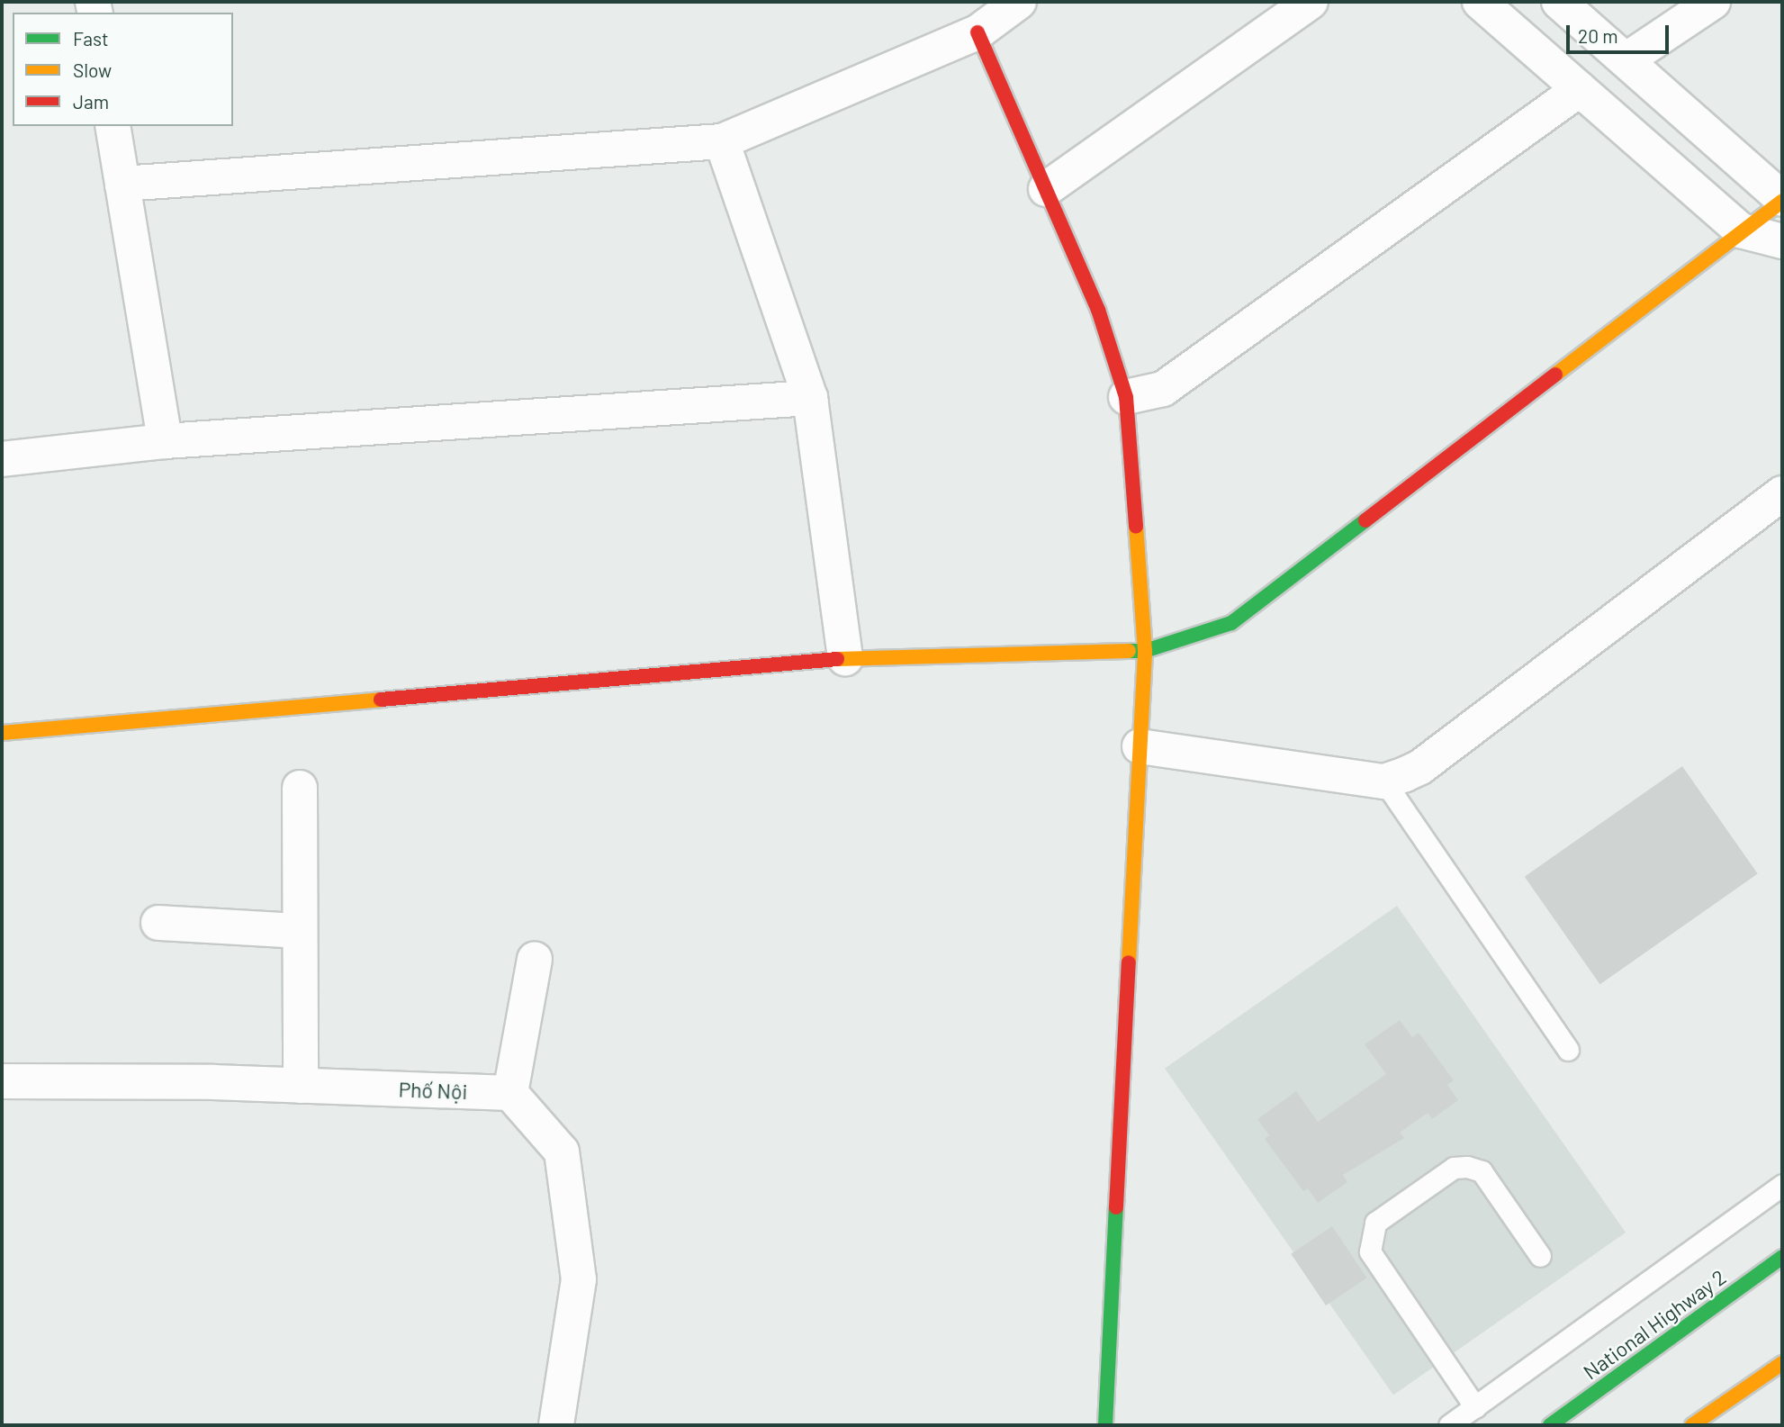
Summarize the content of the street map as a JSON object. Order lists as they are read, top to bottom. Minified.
{"streets":{"main road":["National Highway 2"],"street":["Phố Nội"]},"legend":["Fast","Slow","Jam"],"scale_bar":"20 m"}
